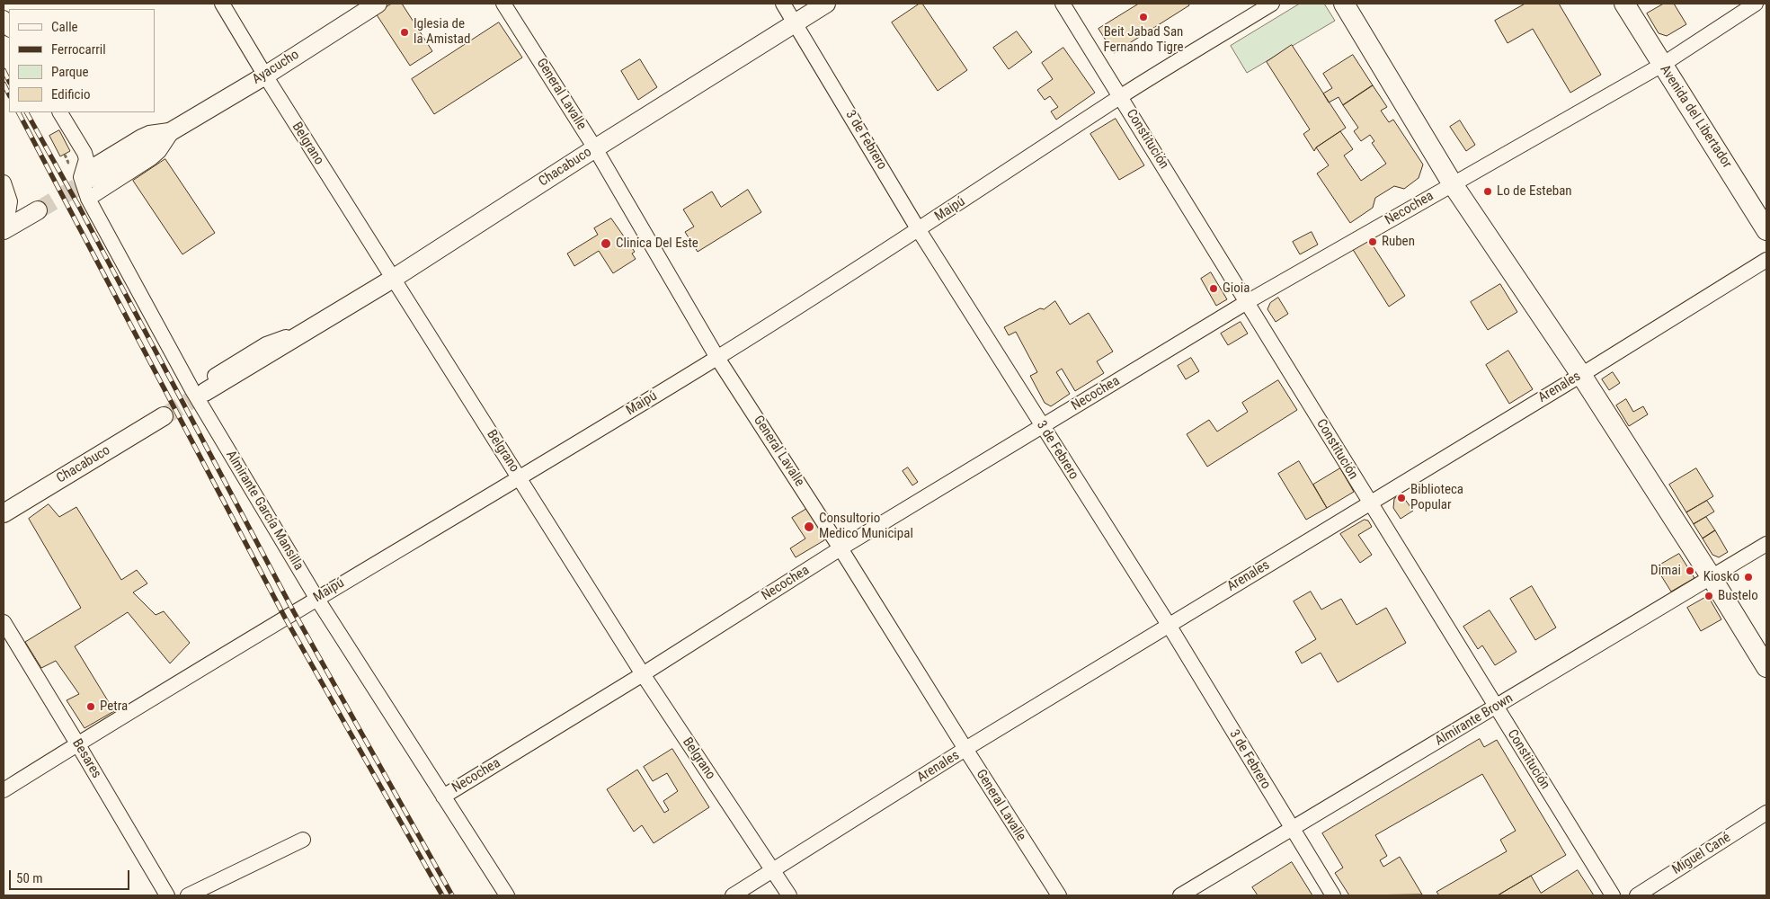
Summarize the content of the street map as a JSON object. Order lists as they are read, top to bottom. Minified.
{"streets":{"main road":["Avenida del Libertador"],"street":["Ayacucho","General Lavalle","Constitución","3 de Febrero","Belgrano","Chacabuco","Necochea","Maipú","Arenales","Almirante García Mansilla","Almirante Brown","Besares","Miguel Cané"]},"crossings":[["Ayacucho","Belgrano"],["Ayacucho","Almirante García Mansilla"],["General Lavalle","Chacabuco"],["General Lavalle","Necochea"],["General Lavalle","Maipú"],["General Lavalle","Arenales"],["Avenida del Libertador","Necochea"],["Constitución","Necochea"],["Constitución","Maipú"],["Constitución","Arenales"],["Constitución","Almirante Brown"],["3 de Febrero","Chacabuco"],["3 de Febrero","Necochea"],["3 de Febrero","Maipú"],["3 de Febrero","Arenales"],["3 de Febrero","Almirante Brown"],["Belgrano","Chacabuco"],["Belgrano","Necochea"],["Belgrano","Maipú"],["Belgrano","Arenales"],["Chacabuco","Almirante García Mansilla"],["Necochea","Almirante García Mansilla"],["Maipú","Almirante García Mansilla"],["Maipú","Besares"]],"places":["Beit Jabad San Fernando Tigre","Iglesia de la Amistad","Lo de Esteban","Ruben","Clinica Del Este","Gioia","Biblioteca Popular","Consultorio Medico Municipal","Dimai","Kiosko","Bustelo","Petra"],"legend":["Calle","Ferrocarril","Parque","Edificio"],"scale_bar":"50 m"}
